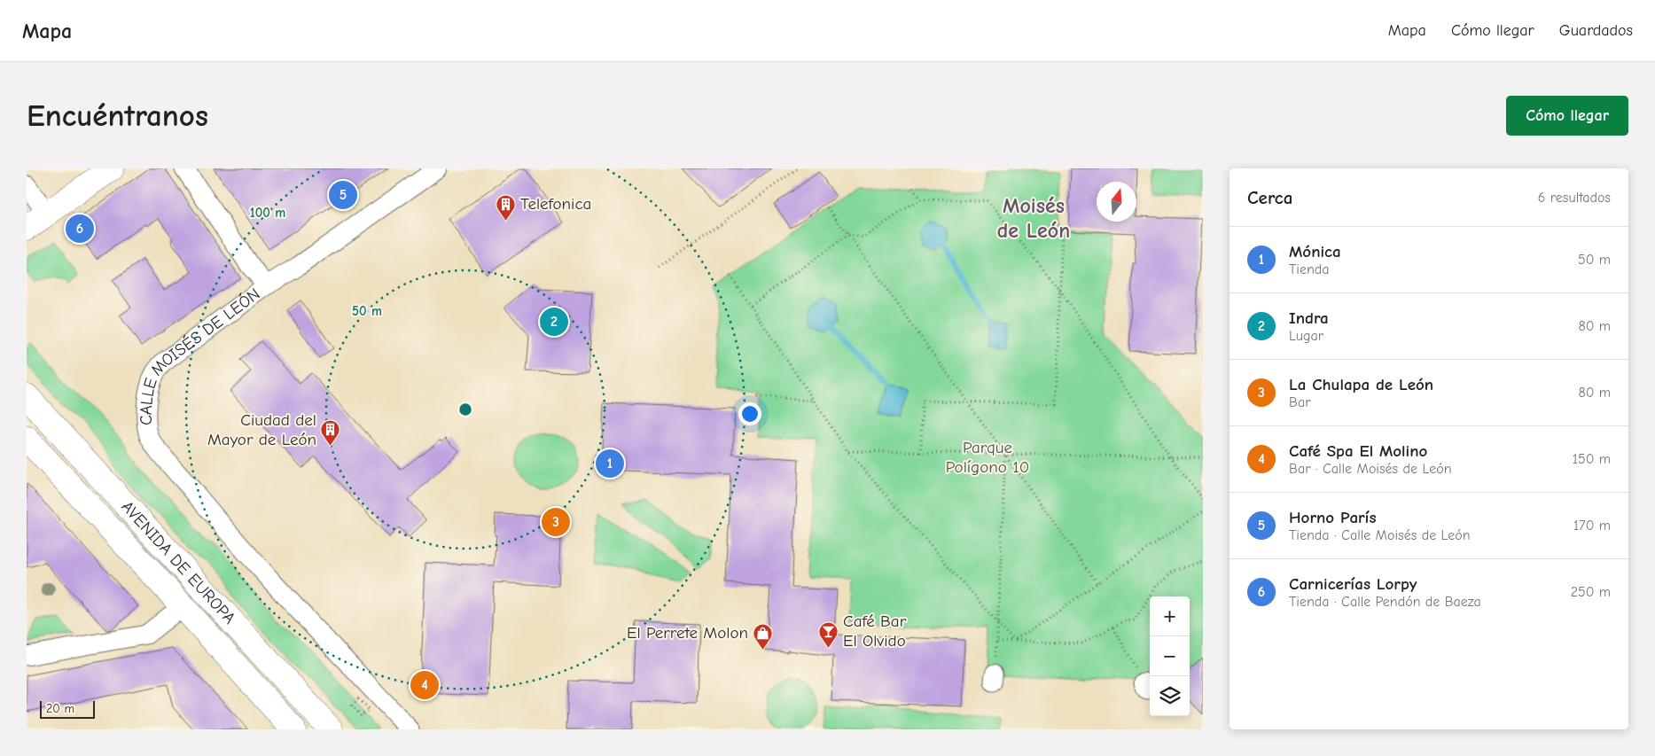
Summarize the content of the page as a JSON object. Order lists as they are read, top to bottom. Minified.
{"streets":{"main road":["AVENIDA DE EUROPA"],"street":["CALLE MOISÉS DE LEÓN"]},"districts":["Moisés de León"],"parks":["Parque Polígono 10"],"places":{"building":["Telefonica","Ciudad del Mayor de León"],"bar":["Café Bar El Olvido"],"shop":["El Perrete Molon"]},"scale_bar":"20 m","north":"top","page":{"header":"Mapa","nav":["Mapa","Cómo llegar","Guardados"],"buttons":"Cómo llegar","title":"Encuéntranos","heading":["Cerca","6 resultados"],"pins":["5","6","2","1","3","4"],"list":[{"mark":"1","name":"Mónica","note":"Tienda","value":"50 m"},{"mark":"2","name":"Indra","note":"Lugar","value":"80 m"},{"mark":"3","name":"La Chulapa de León","note":"Bar","value":"80 m"},{"mark":"4","name":"Café Spa El Molino","note":"Bar · Calle Moisés de León","value":"150 m"},{"mark":"5","name":"Horno París","note":"Tienda · Calle Moisés de León","value":"170 m"},{"mark":"6","name":"Carnicerías Lorpy","note":"Tienda · Calle Pendón de Baeza","value":"250 m"}],"map_buttons":["+","−"],"scale":"20 m"},"rings":["100 m","50 m"]}
